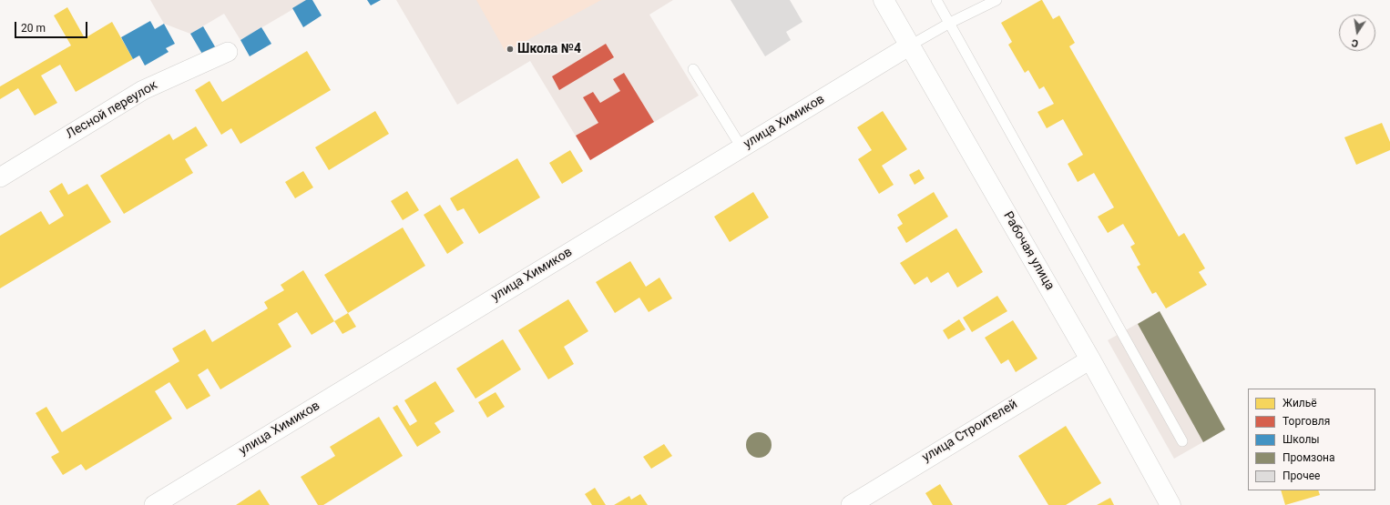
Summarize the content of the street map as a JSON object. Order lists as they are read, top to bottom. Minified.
{"streets":{"main road":["Рабочая улица"],"street":["Лесной переулок","улица Химиков","улица Строителей"]},"crossings":[["улица Химиков","Рабочая улица"],["Рабочая улица","улица Строителей"]],"places":["Школа №4"],"legend":["Жильё","Торговля","Школы","Промзона","Прочее"],"scale_bar":"20 m","north":"bottom"}
